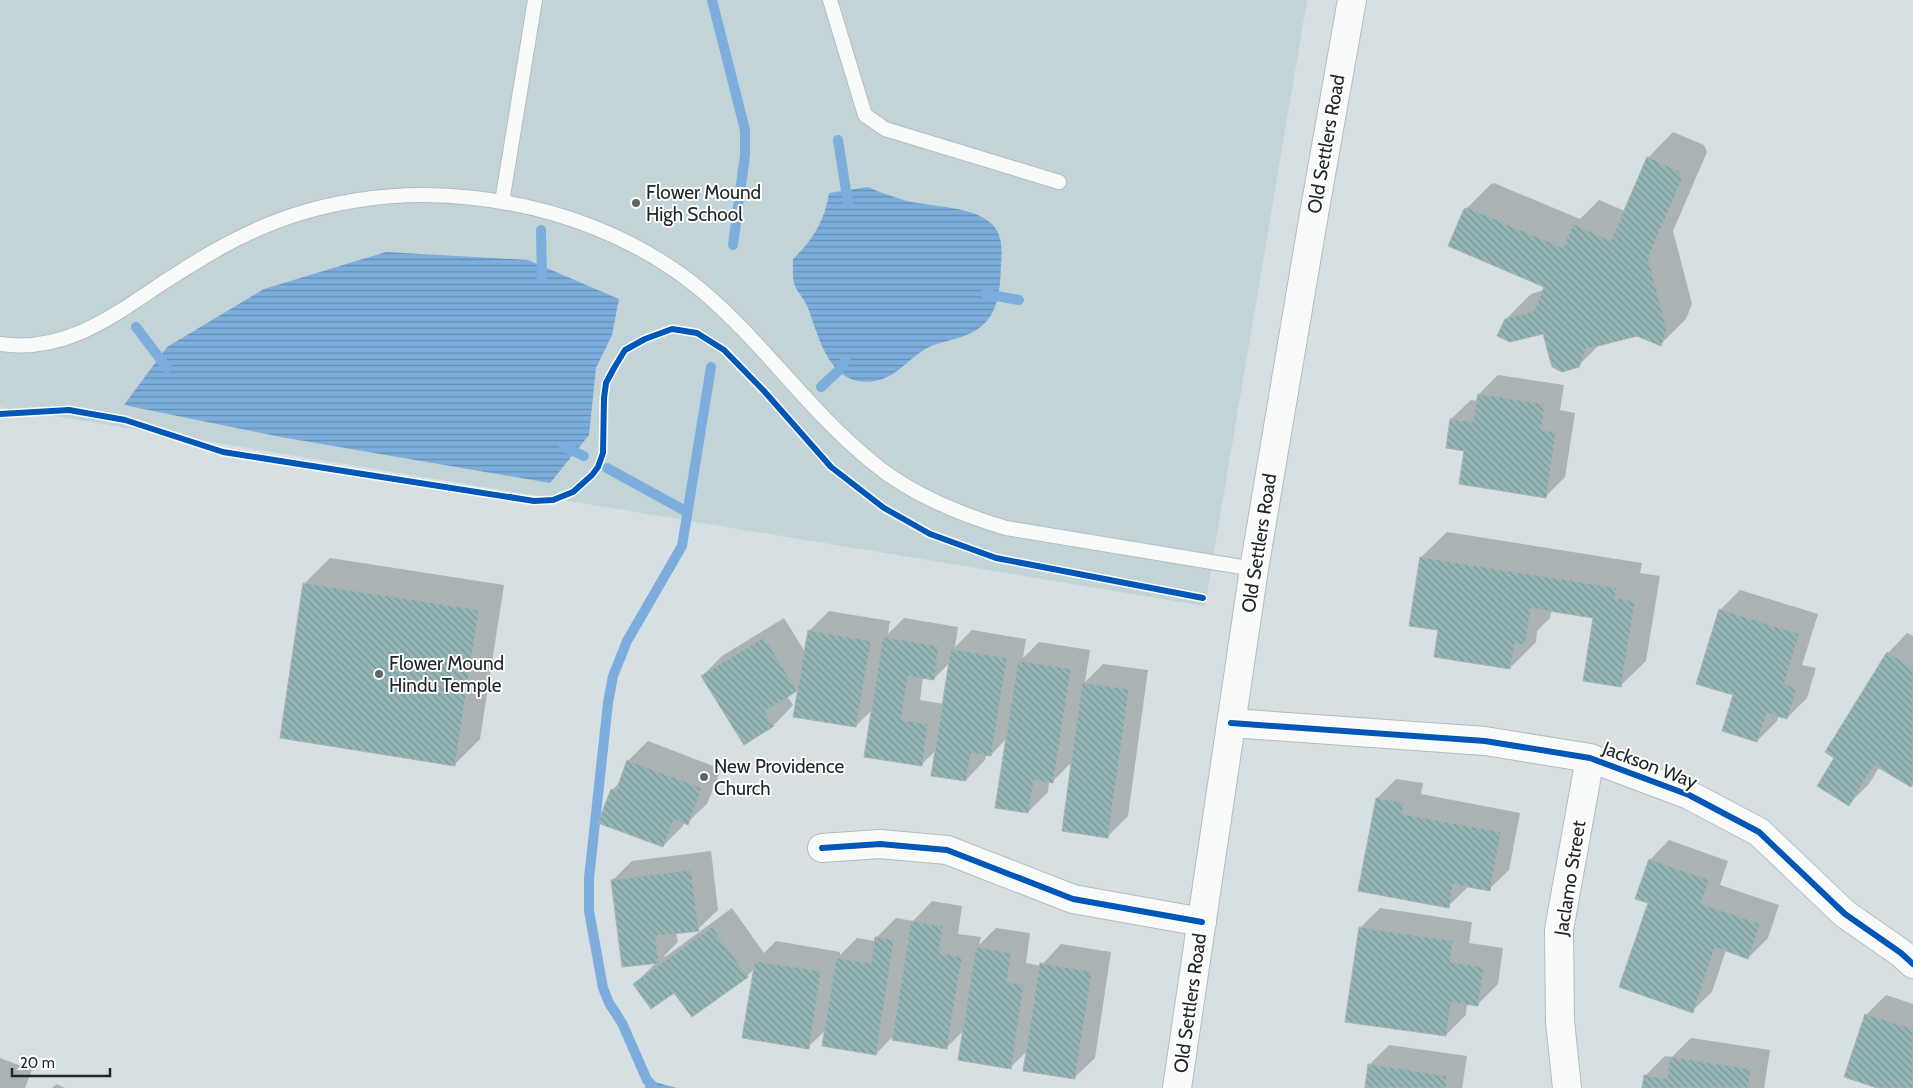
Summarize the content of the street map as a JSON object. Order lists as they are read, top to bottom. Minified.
{"streets":{"street":["Old Settlers Road","Jackson Way","Jaclamo Street"]},"crossings":[["Old Settlers Road","Jackson Way"],["Jackson Way","Jaclamo Street"]],"places":["Flower Mound High School","Flower Mound Hindu Temple","New Providence Church"],"scale_bar":"20 m"}
